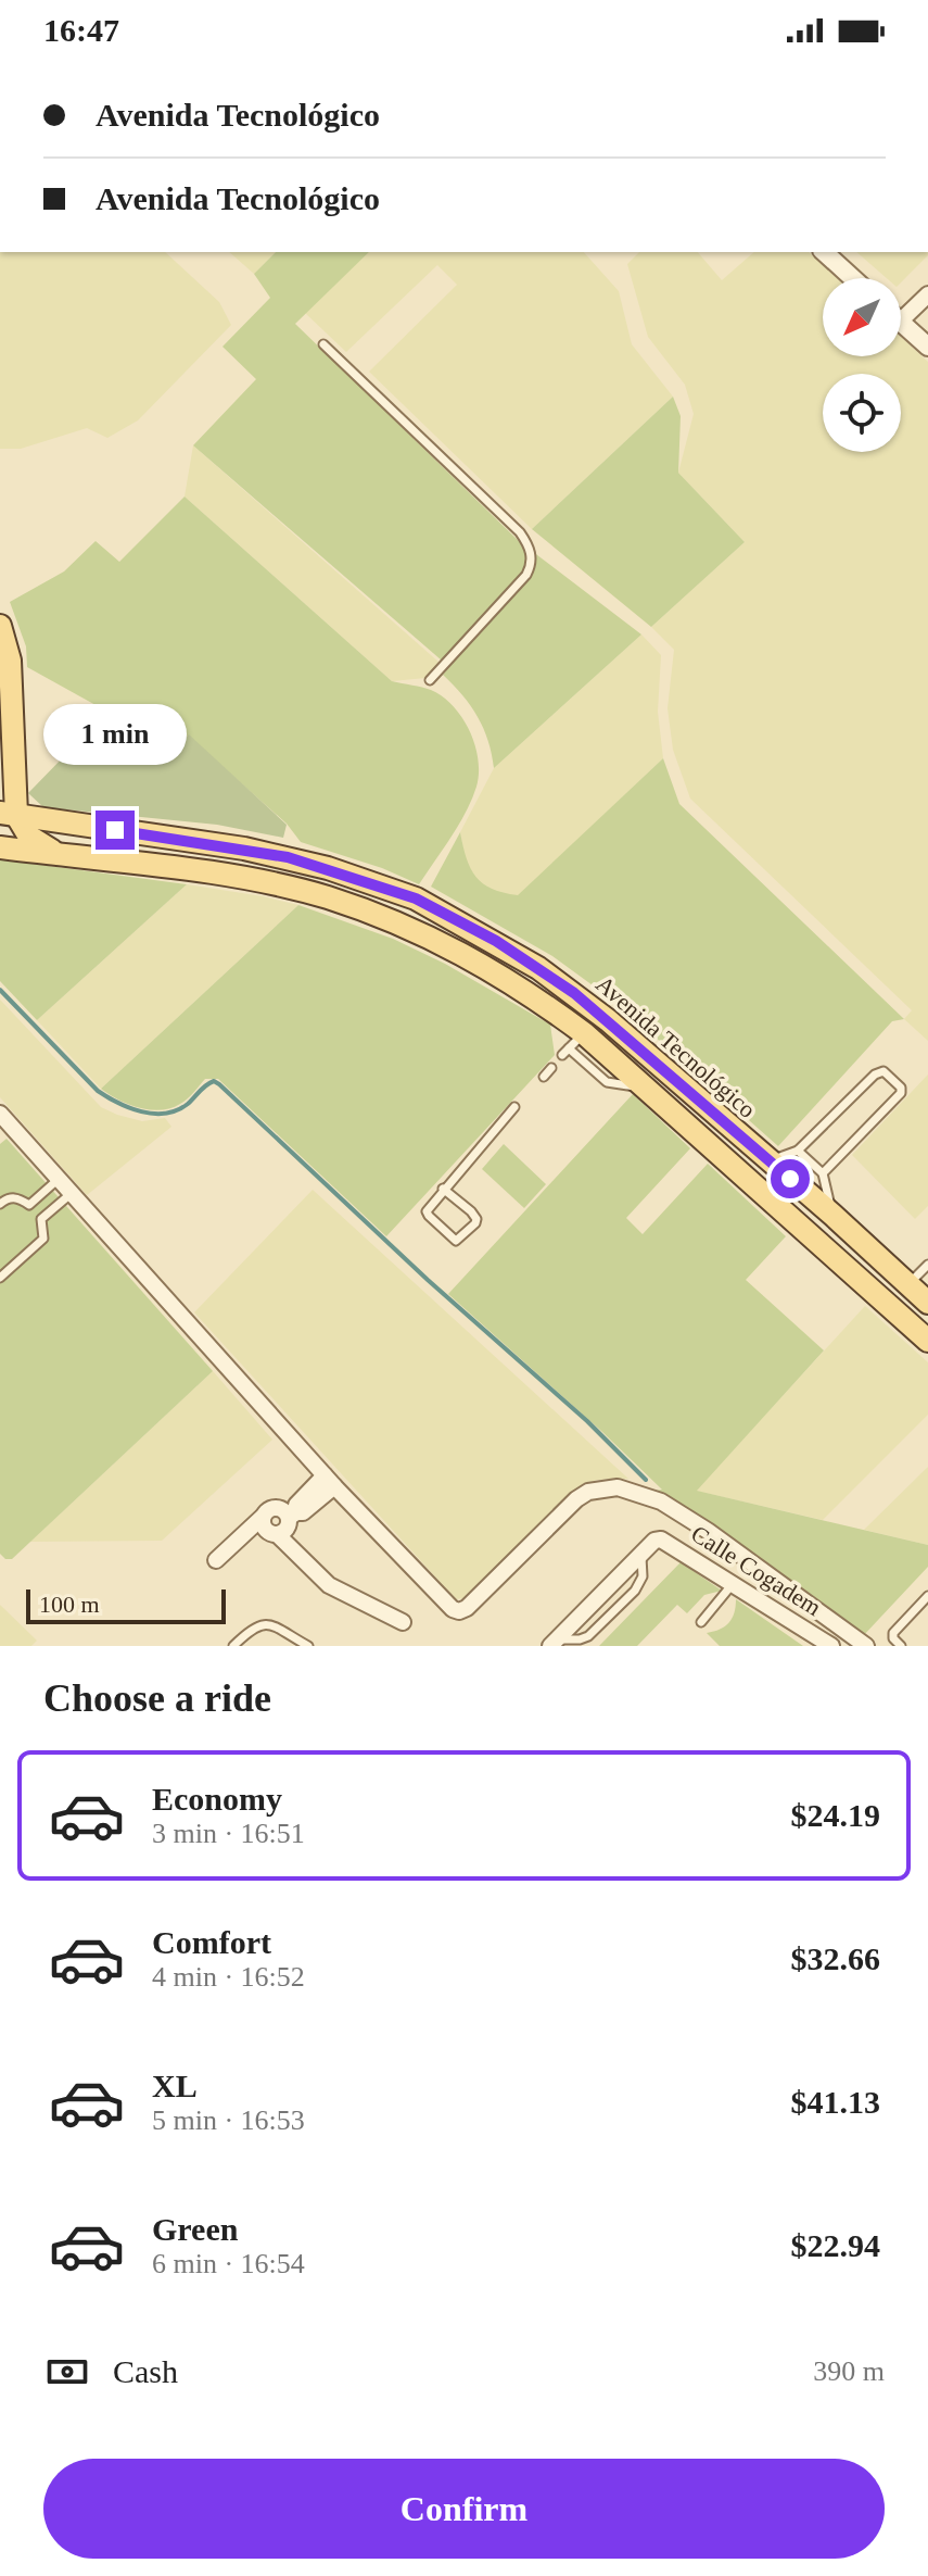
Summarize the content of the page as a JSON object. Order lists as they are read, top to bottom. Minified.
{"streets":{"main road":["Avenida Tecnológico"],"street":["Calle Cogadem"]},"scale_bar":"100 m","north":"bottom left","page":{"status":"16:47","banner":["Avenida Tecnológico","Avenida Tecnológico"],"bubble":"1 min","scale":"100 m","heading":"Choose a ride","list":[{"name":"Economy","note":"3 min · 16:51","value":"$24.19"},{"name":"Comfort","note":"4 min · 16:52","value":"$32.66"},{"name":"XL","note":"5 min · 16:53","value":"$41.13"},{"name":"Green","note":"6 min · 16:54","value":"$22.94"}],"pay":["Cash","390 m"],"buttons":"Confirm"}}
